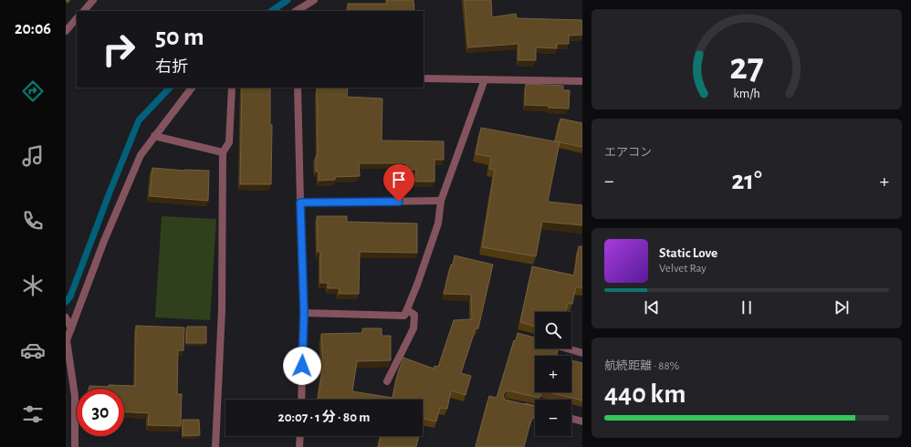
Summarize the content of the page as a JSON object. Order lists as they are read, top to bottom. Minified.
{"page":{"tabs":"20:06","turn":["50 m","右折"],"tile":["エアコン",["航続距離 · 88%","440 km"]],"heat":["−","21°","+"],"song":["Static Love","Velvet Ray"],"map_buttons":["+","−"],"limit":"30","trip":"20:07 · 1 分 · 80 m","gauge":["27","km/h"]}}
